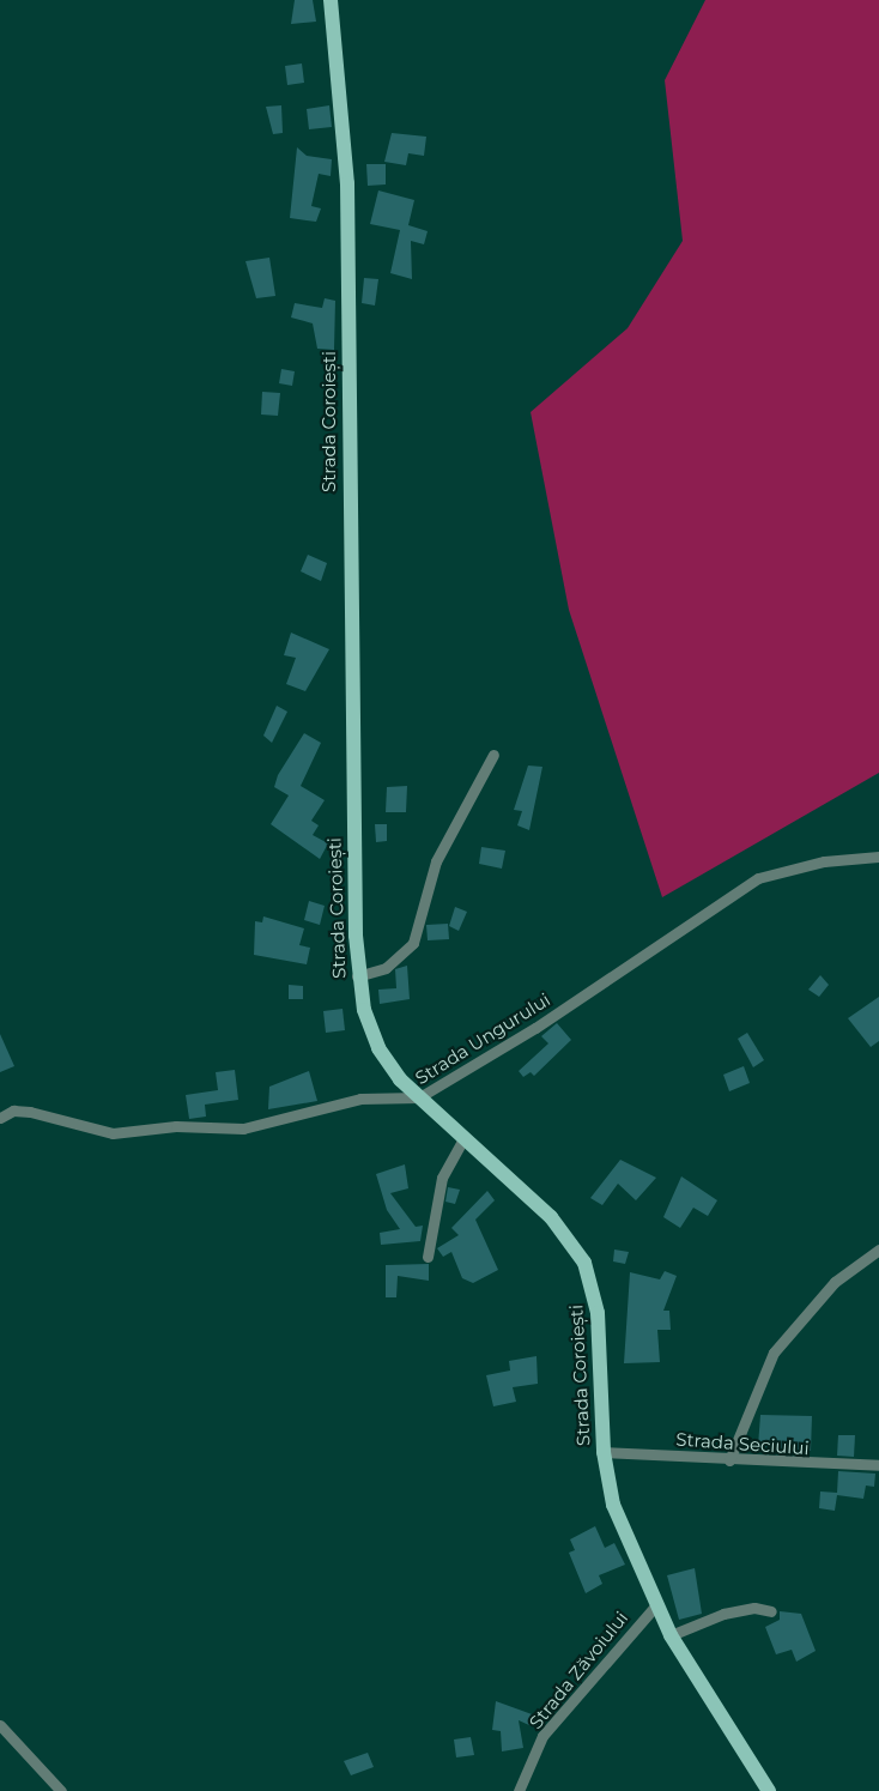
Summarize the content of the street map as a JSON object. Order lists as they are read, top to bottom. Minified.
{"streets":{"main road":["Strada Coroiești"],"street":["Strada Ungurului","Strada Seciului","Strada Zăvoiului"]},"crossings":[["Strada Coroiești","Strada Ungurului"],["Strada Coroiești","Strada Seciului"],["Strada Coroiești","Strada Zăvoiului"]]}
